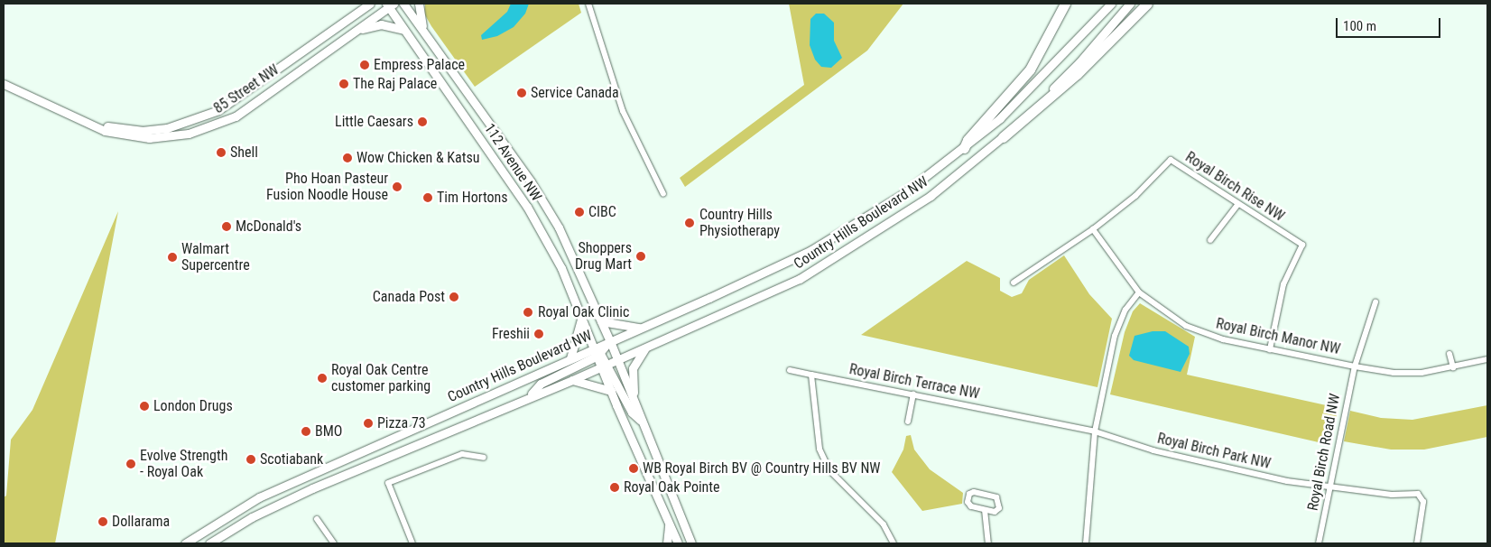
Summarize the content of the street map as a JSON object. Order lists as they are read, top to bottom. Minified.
{"streets":{"main road":["85 Street NW","112 Avenue NW","Country Hills Boulevard NW"],"street":["Royal Birch Rise NW","Royal Birch Manor NW","Royal Birch Terrace NW","Royal Birch Park NW","Royal Birch Road NW"]},"crossings":[["85 Street NW","112 Avenue NW"],["112 Avenue NW","Country Hills Boulevard NW"],["Royal Birch Rise NW","Royal Birch Manor NW"],["Royal Birch Manor NW","Royal Birch Road NW"],["Royal Birch Terrace NW","Royal Birch Park NW"],["Royal Birch Park NW","Royal Birch Road NW"]],"places":["Empress Palace","The Raj Palace","Service Canada","Little Caesars","Shell","Wow Chicken & Katsu","Pho Hoan Pasteur Fusion Noodle House","Tim Hortons","CIBC","Country Hills Physiotherapy","McDonald's","Shoppers Drug Mart","Walmart Supercentre","Canada Post","Royal Oak Clinic","Freshii","Royal Oak Centre customer parking","London Drugs","Pizza 73","BMO","Scotiabank","Evolve Strength - Royal Oak","WB Royal Birch BV @ Country Hills BV NW","Royal Oak Pointe","Dollarama"],"scale_bar":"100 m"}
